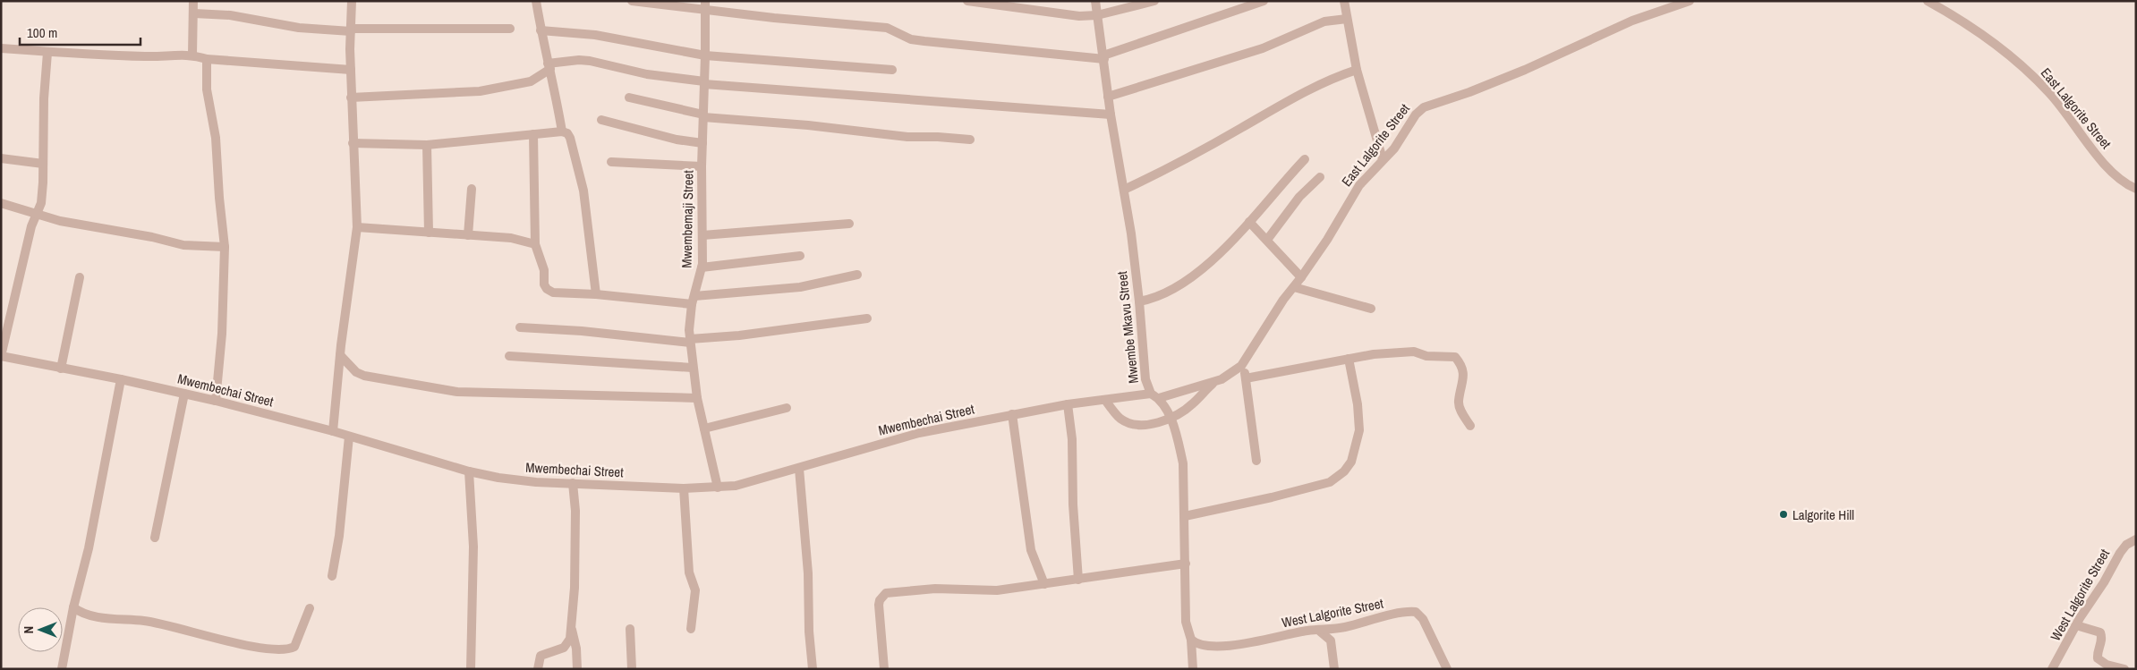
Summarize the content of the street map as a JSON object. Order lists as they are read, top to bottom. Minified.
{"streets":{"street":["East Lalgorite Street","Mwembemaji Street","Mwembe Mkavu Street","Mwembechai Street","West Lalgorite Street"]},"crossings":[["East Lalgorite Street","Mwembe Mkavu Street"],["East Lalgorite Street","Mwembechai Street"],["Mwembemaji Street","Mwembechai Street"],["Mwembe Mkavu Street","Mwembechai Street"],["Mwembe Mkavu Street","West Lalgorite Street"]],"places":["Lalgorite Hill"],"scale_bar":"100 m","north":"left"}
